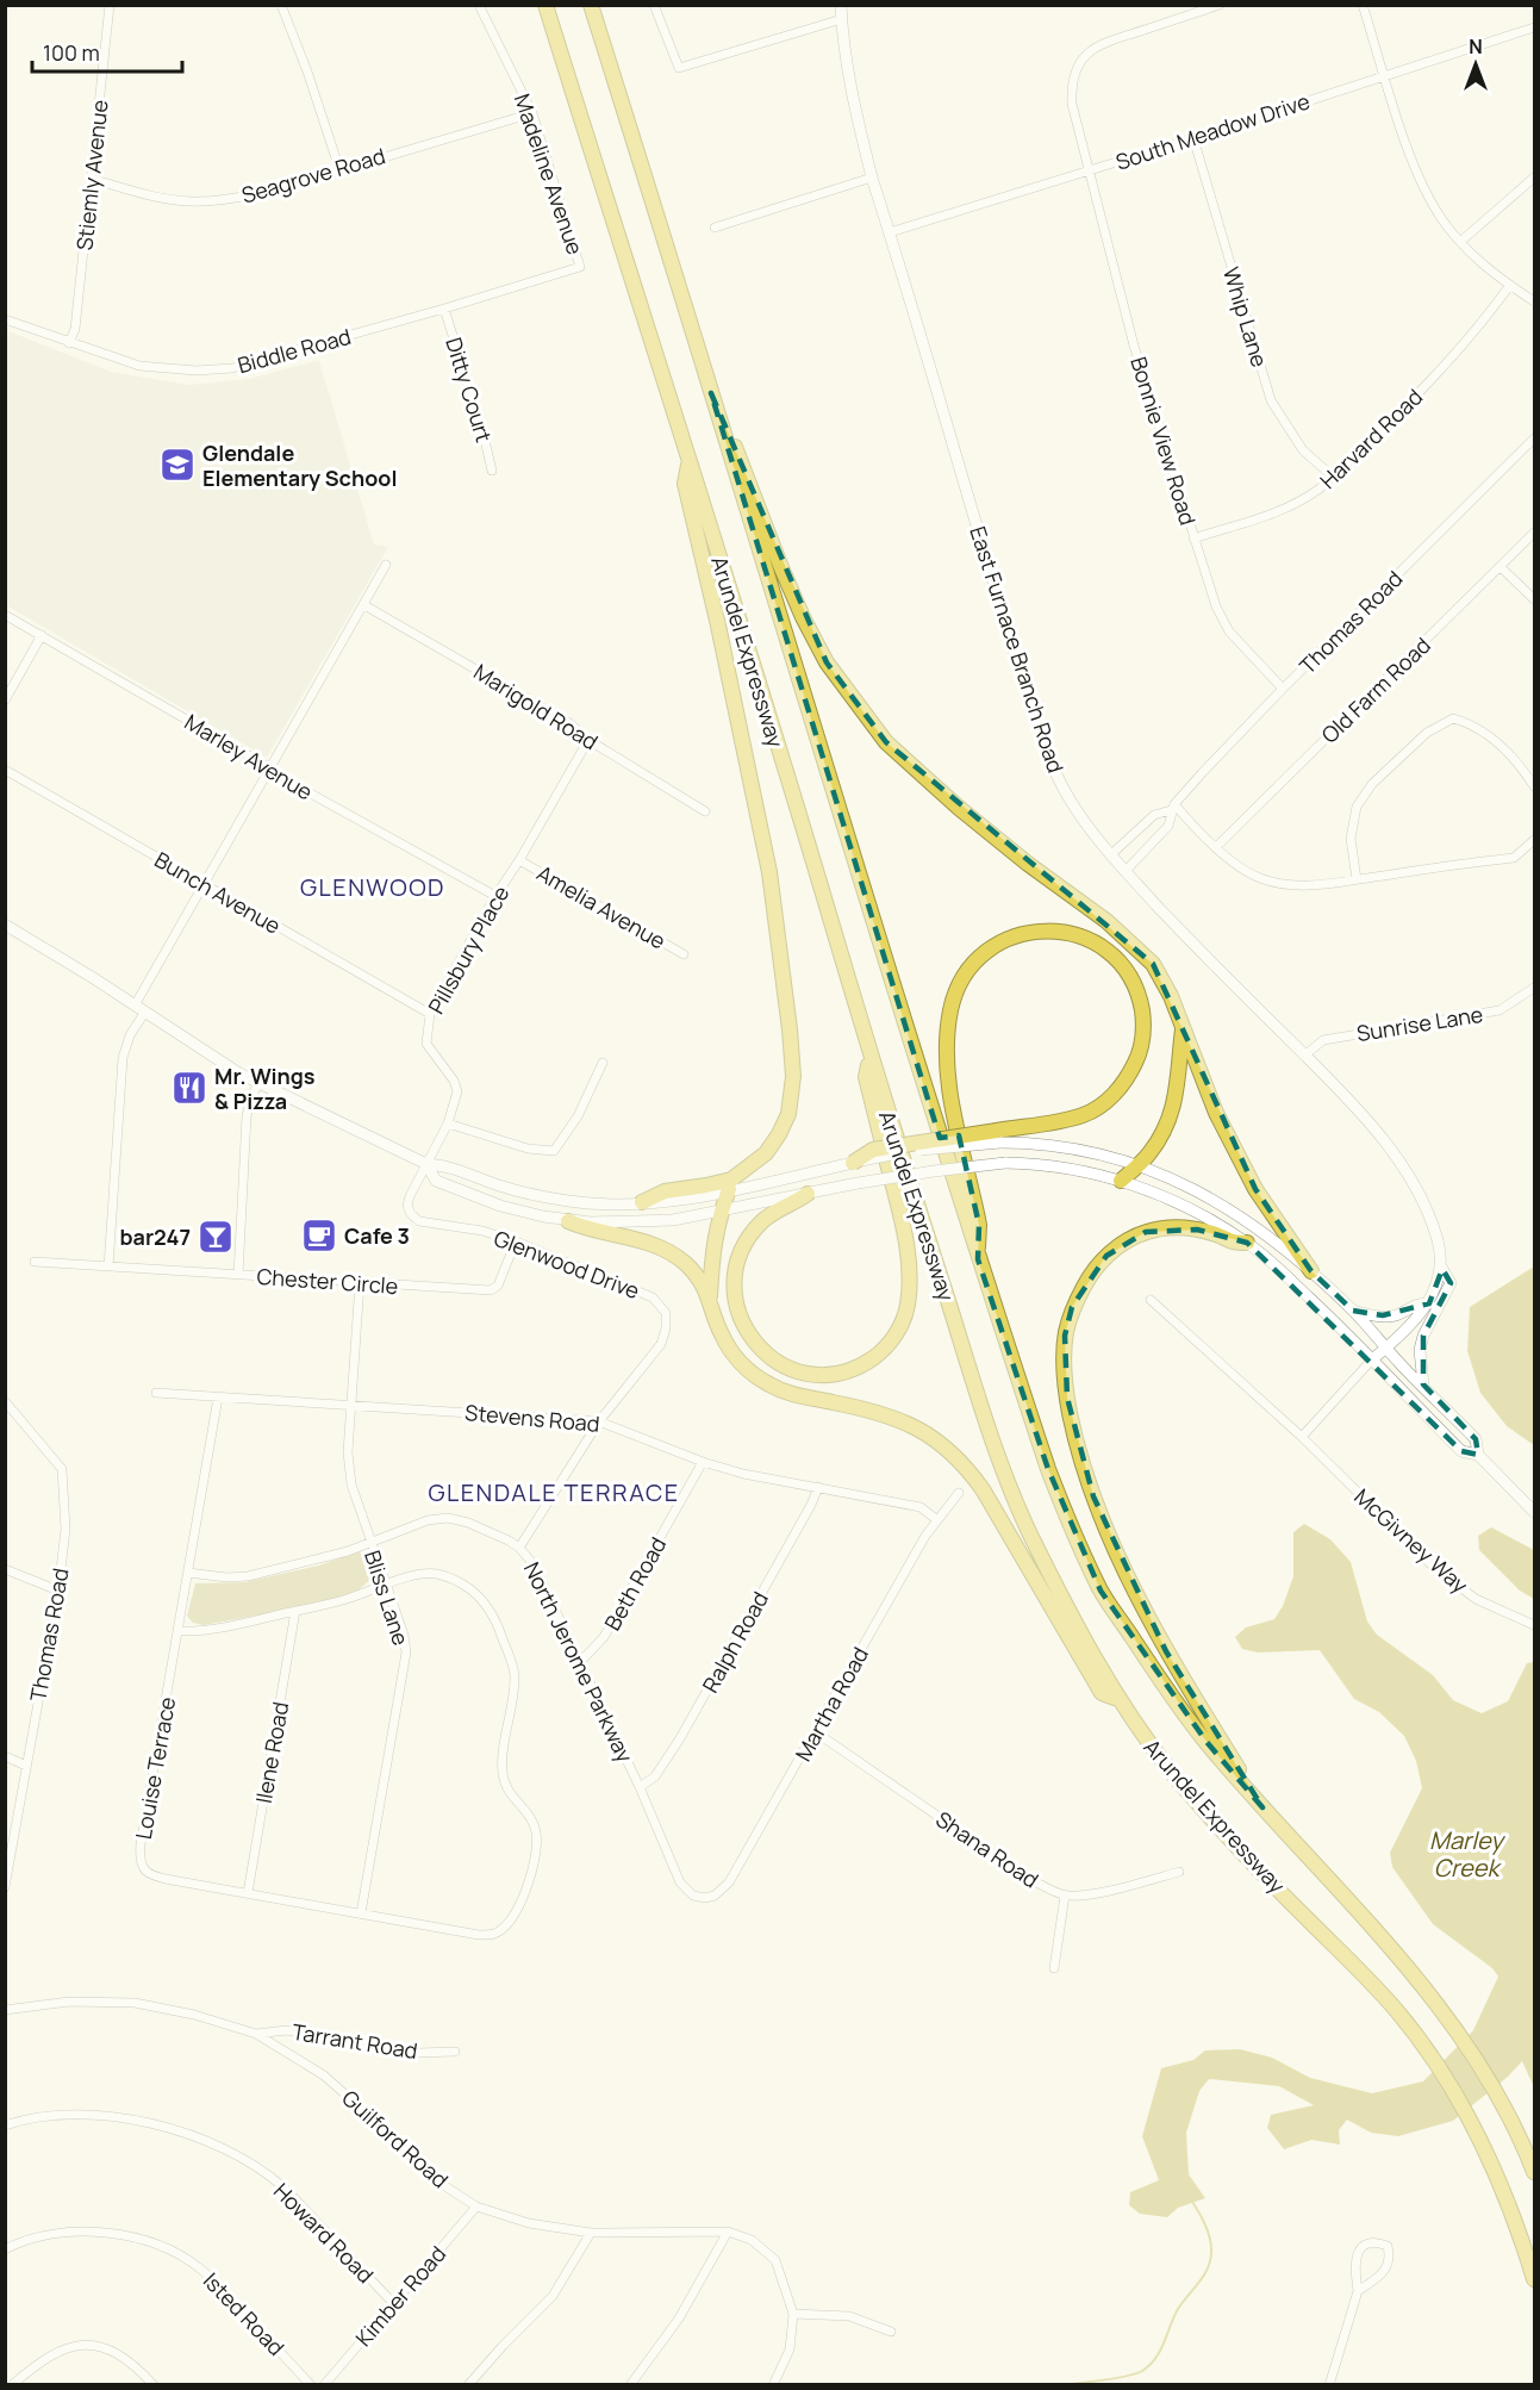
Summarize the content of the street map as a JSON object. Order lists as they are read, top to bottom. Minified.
{"streets":{"highway":["Arundel Expressway"],"main road":["East Furnace Branch Road"],"street":["South Meadow Drive","Madeline Avenue","Stiemly Avenue","Seagrove Road","Whip Lane","Biddle Road","Ditty Court","Harvard Road","Bonnie View Road","Thomas Road","Old Farm Road","Marigold Road","Marley Avenue","Bunch Avenue","Amelia Avenue","Pillsbury Place","Sunrise Lane","Glenwood Drive","Chester Circle","Stevens Road","McGivney Way","Beth Road","Bliss Lane","Ralph Road","North Jerome Parkway","Martha Road","Ilene Road","Louise Terrace","Shana Road","Tarrant Road","Guilford Road","Howard Road","Kimber Road","Isted Road"]},"crossings":[["South Meadow Drive","Whip Lane"],["South Meadow Drive","Bonnie View Road"],["South Meadow Drive","East Furnace Branch Road"],["Madeline Avenue","Seagrove Road"],["Madeline Avenue","Biddle Road"],["Stiemly Avenue","Seagrove Road"],["Stiemly Avenue","Biddle Road"],["Whip Lane","Harvard Road"],["Biddle Road","Ditty Court"],["Harvard Road","Bonnie View Road"],["Bonnie View Road","Thomas Road"],["Thomas Road","East Furnace Branch Road"],["East Furnace Branch Road","Sunrise Lane"],["Marigold Road","Pillsbury Place"],["Marley Avenue","Pillsbury Place"],["Bunch Avenue","Pillsbury Place"],["Amelia Avenue","Pillsbury Place"],["Pillsbury Place","Glenwood Drive"],["Glenwood Drive","Chester Circle"],["Glenwood Drive","Stevens Road"],["Glenwood Drive","North Jerome Parkway"],["Chester Circle","Bliss Lane"],["Stevens Road","Beth Road"],["Stevens Road","Bliss Lane"],["Stevens Road","Ralph Road"],["Stevens Road","Martha Road"],["Stevens Road","Louise Terrace"],["Beth Road","North Jerome Parkway"],["Bliss Lane","North Jerome Parkway"],["Bliss Lane","Louise Terrace"],["Ralph Road","North Jerome Parkway"],["North Jerome Parkway","Martha Road"],["North Jerome Parkway","Louise Terrace"],["Martha Road","Shana Road"],["Ilene Road","Louise Terrace"],["Tarrant Road","Guilford Road"],["Guilford Road","Kimber Road"],["Howard Road","Kimber Road"]],"districts":["GLENWOOD","GLENDALE TERRACE"],"water":["Marley Creek"],"places":{"school or university":["Glendale Elementary School"],"restaurant":["Mr. Wings & Pizza"],"cafe":["Cafe 3"],"bar":["bar247"]},"scale_bar":"100 m","north":"top"}
